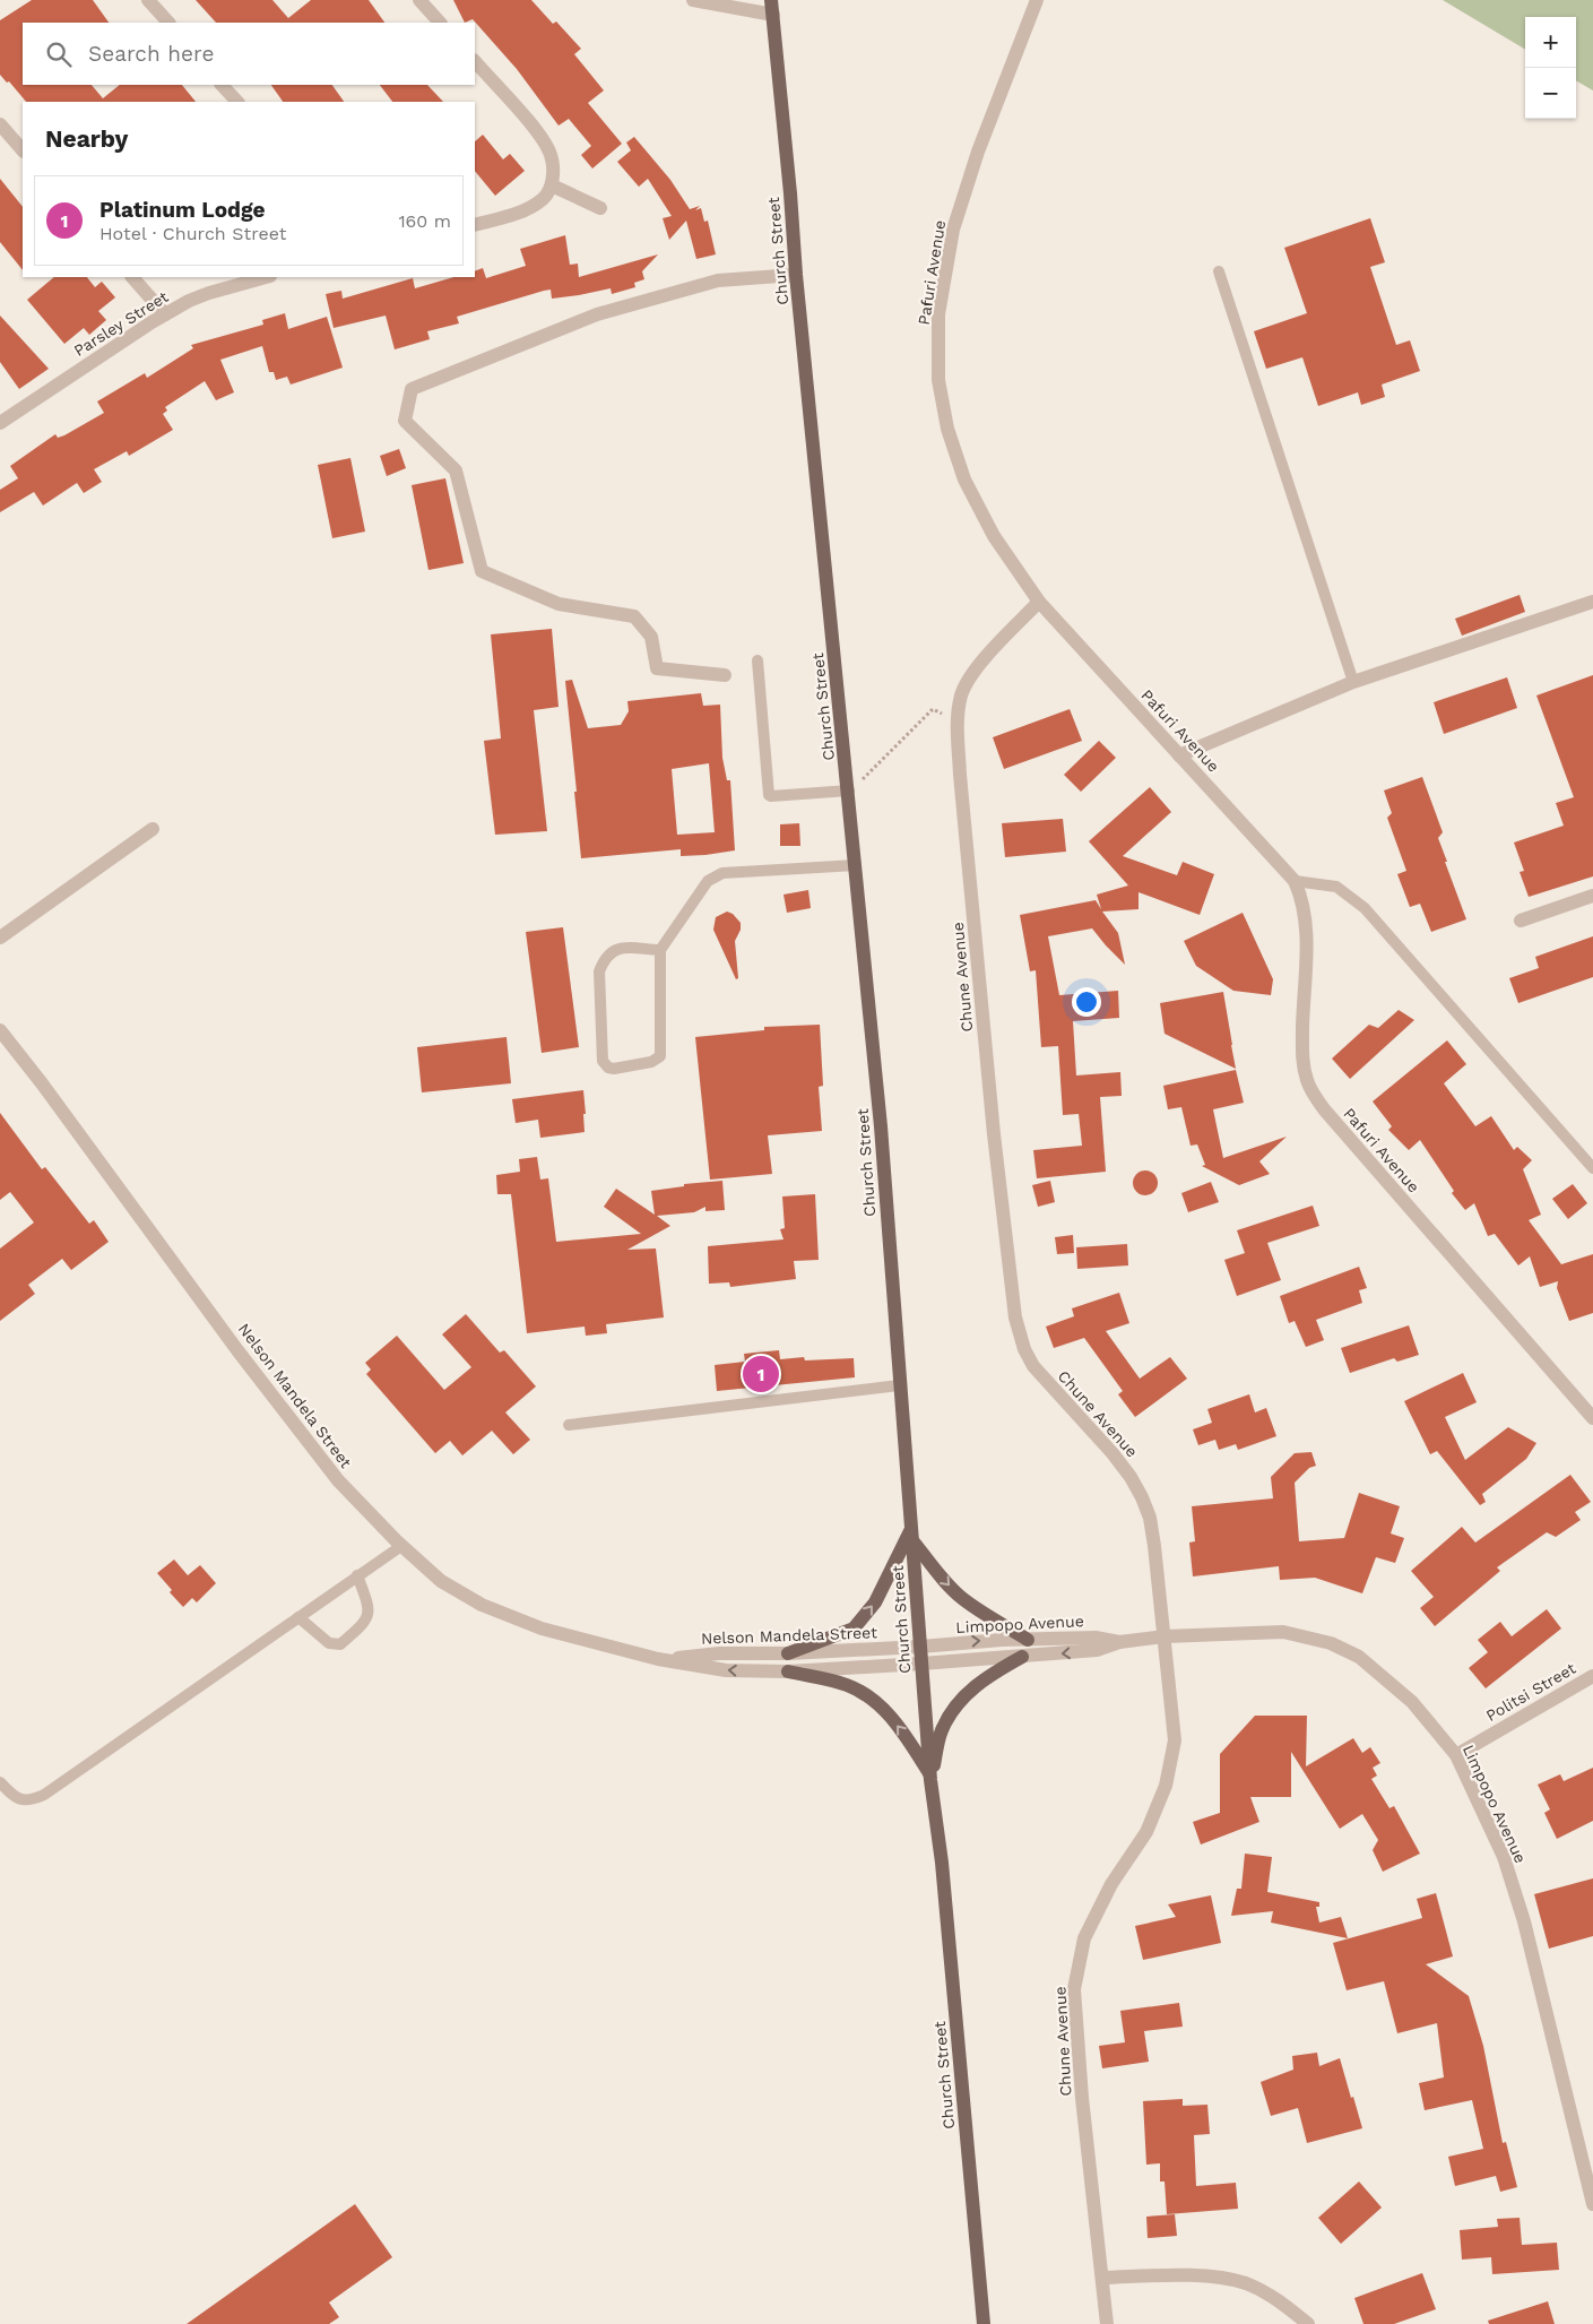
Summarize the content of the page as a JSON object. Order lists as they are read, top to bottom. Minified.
{"streets":{"main road":["Church Street"],"street":["Pafuri Avenue","Parsley Street","Chune Avenue","Nelson Mandela Street","Limpopo Avenue","Politsi Street"]},"crossings":[["Church Street","Nelson Mandela Street"],["Church Street","Limpopo Avenue"],["Pafuri Avenue","Chune Avenue"],["Chune Avenue","Limpopo Avenue"],["Nelson Mandela Street","Limpopo Avenue"],["Limpopo Avenue","Politsi Street"]],"page":{"map_buttons":["+","−"],"search":"Search here","heading":"Nearby","list":[{"mark":"1","name":"Platinum Lodge","note":"Hotel · Church Street","value":"160 m"}],"pins":"1"}}
